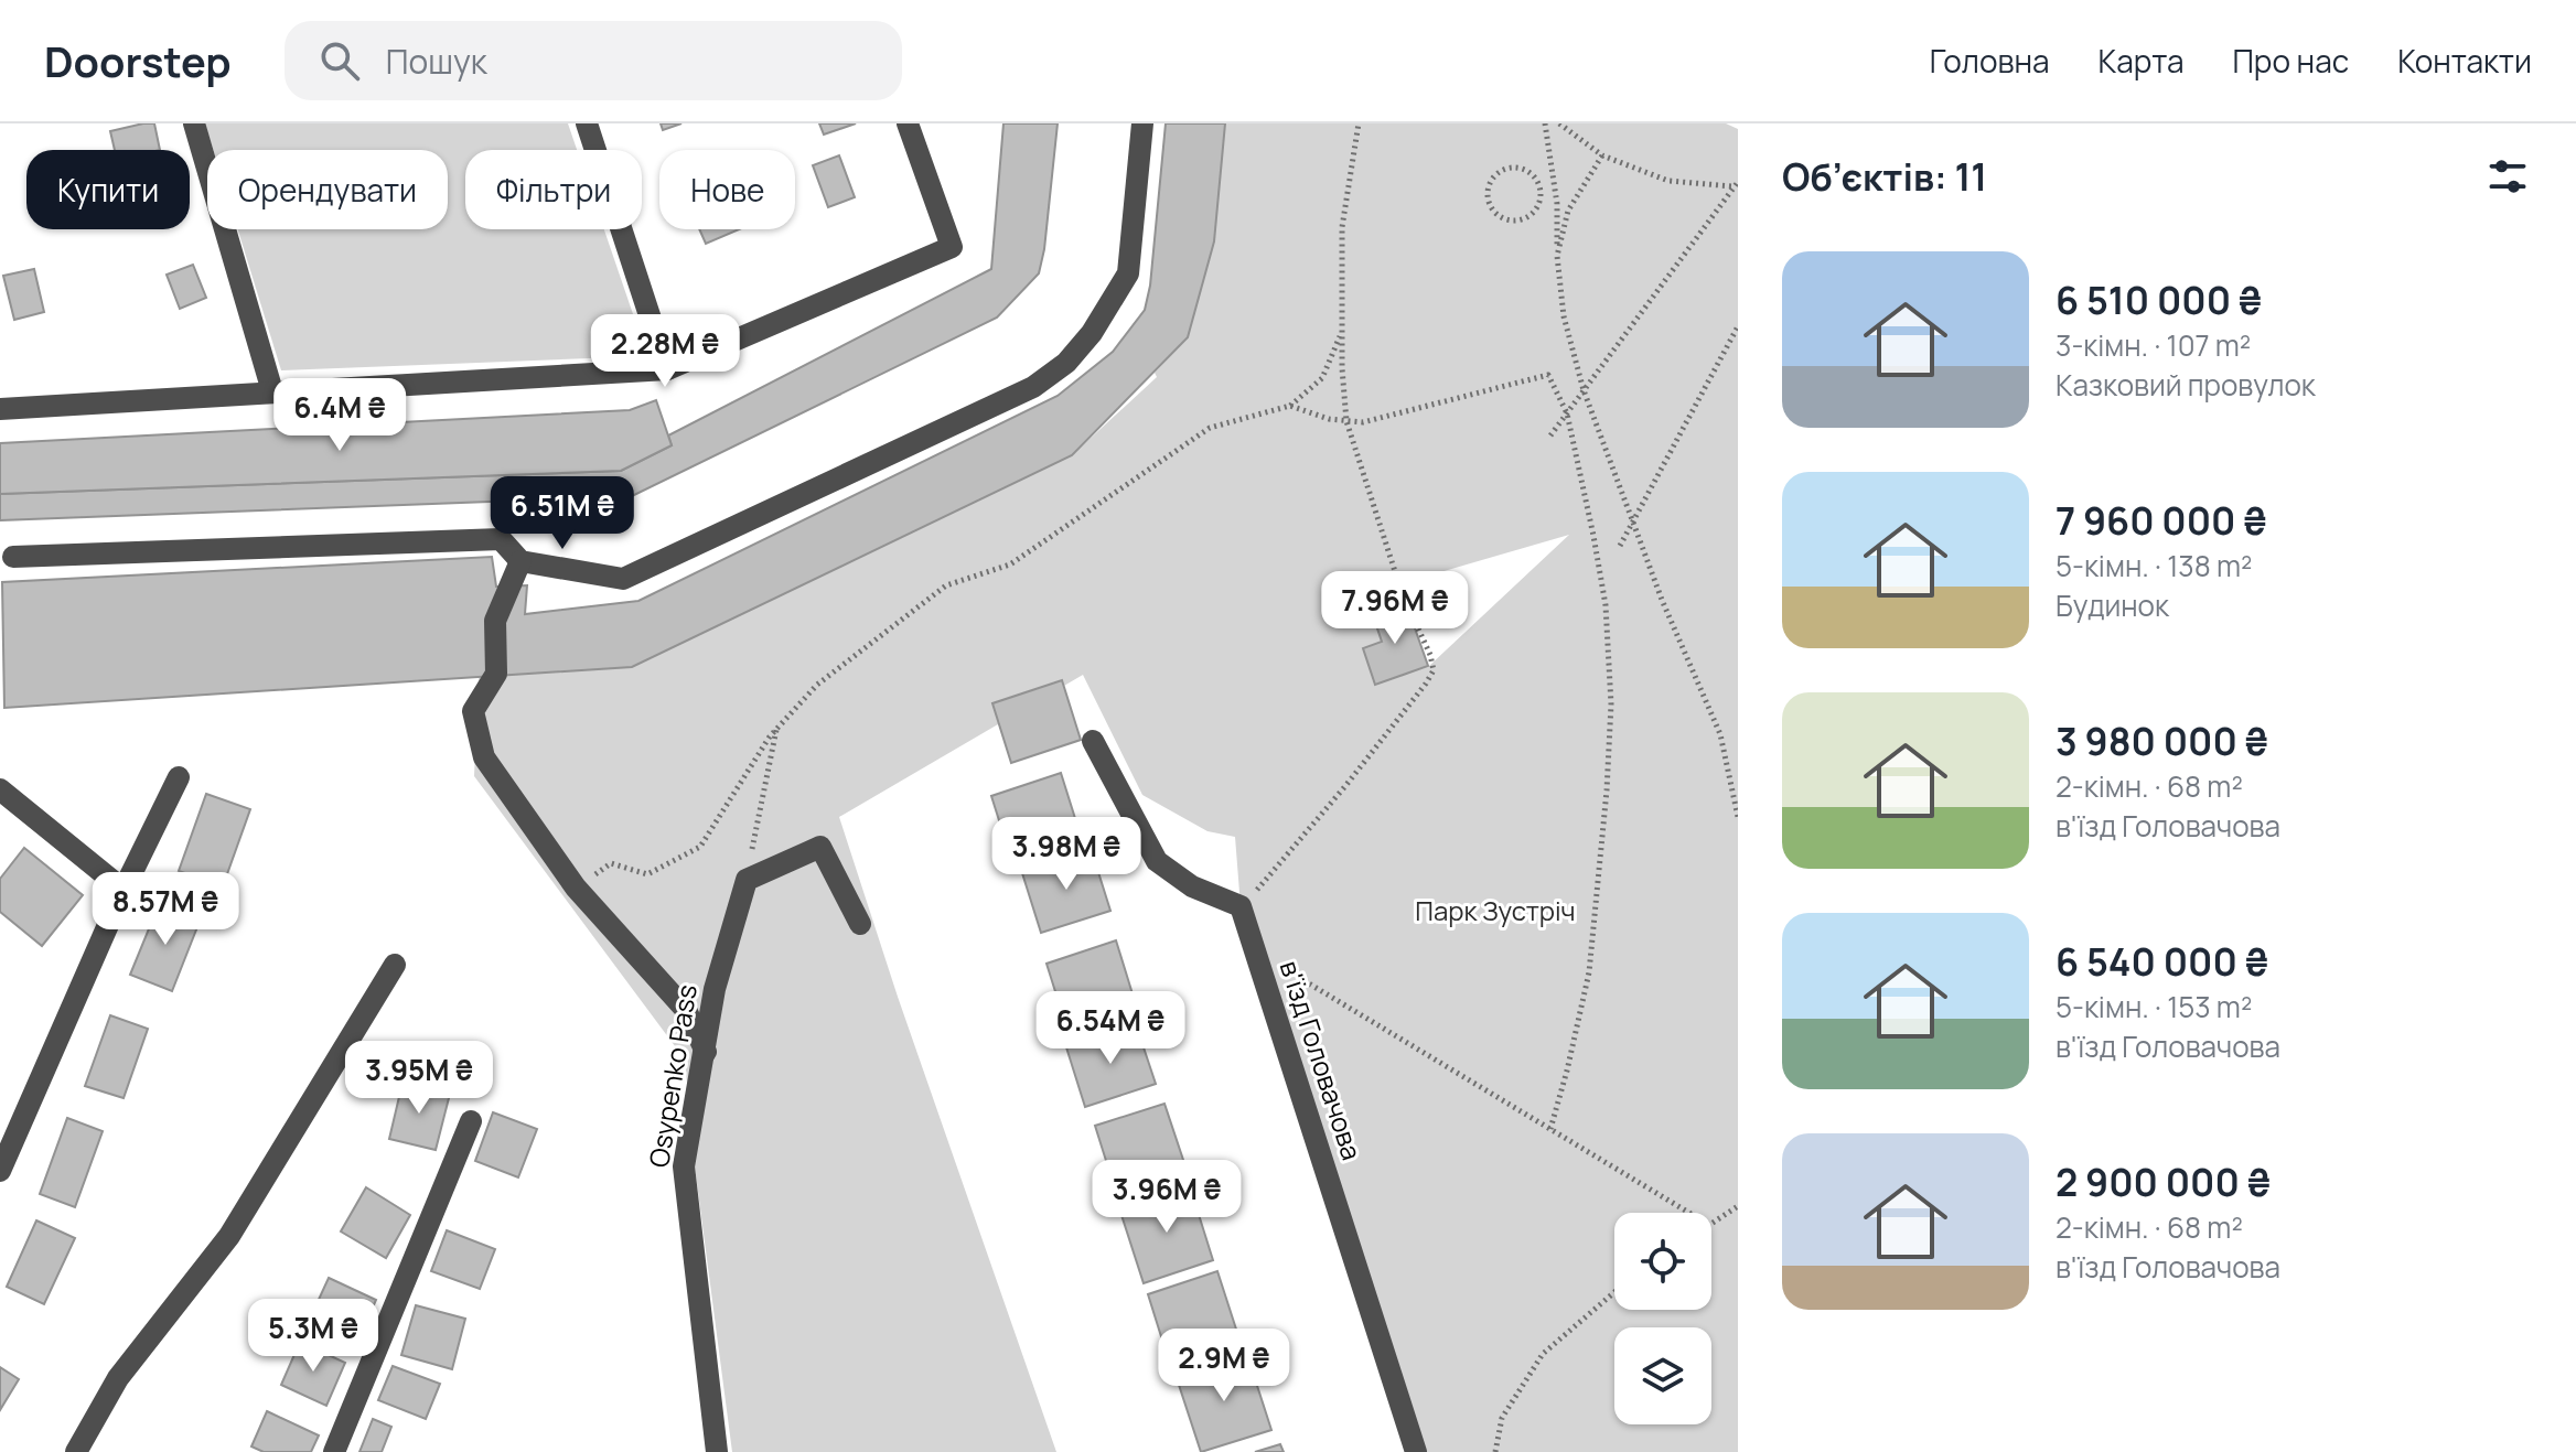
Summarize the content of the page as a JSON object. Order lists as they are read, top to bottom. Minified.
{"streets":{"street":["в'їзд Головачова","Osypenko Pass"]},"parks":["Парк Зустріч"],"page":{"header":"Doorstep","search":"Пошук","nav":["Головна","Карта","Про нас","Контакти"],"heading":"Об’єктів: 11","chip":["Купити","Орендувати","Фільтри","Нове"],"list":[{"name":"6 510 000 ₴","note":"3-кімн. · 107 m² · Казковий провулок"},{"name":"7 960 000 ₴","note":"5-кімн. · 138 m² · Будинок"},{"name":"3 980 000 ₴","note":"2-кімн. · 68 m² · в'їзд Головачова"},{"name":"6 540 000 ₴","note":"5-кімн. · 153 m² · в'їзд Головачова"},{"name":"2 900 000 ₴","note":"2-кімн. · 68 m² · в'їзд Головачова"}],"price":["2.28M ₴","6.4M ₴","6.51M ₴","7.96M ₴","3.98M ₴","8.57M ₴","6.54M ₴","3.95M ₴","3.96M ₴","5.3M ₴","2.9M ₴"]}}
